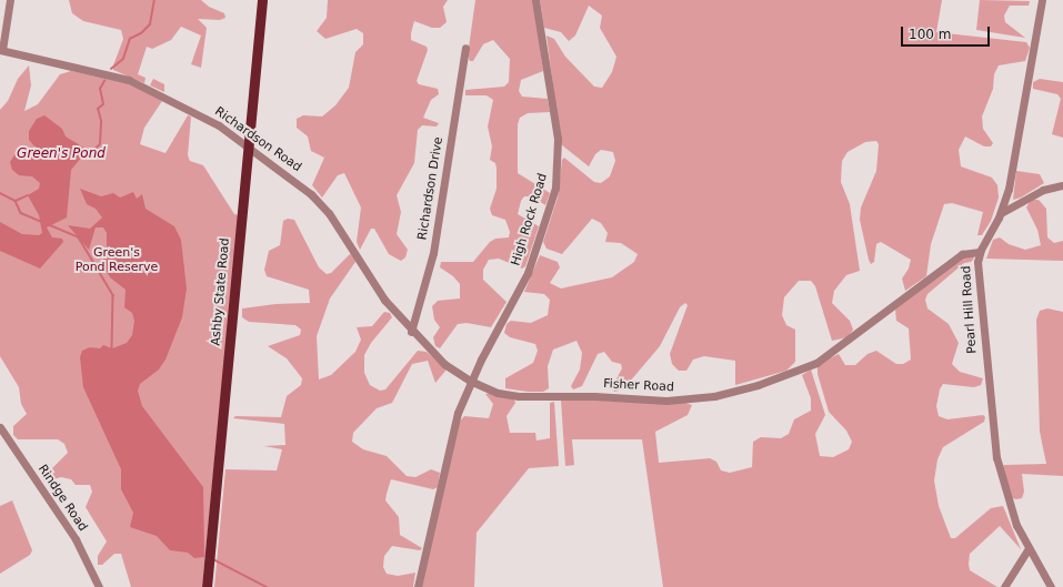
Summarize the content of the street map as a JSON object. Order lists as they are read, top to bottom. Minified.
{"streets":{"main road":["Ashby State Road"],"street":["Richardson Road","Richardson Drive","High Rock Road","Pearl Hill Road","Fisher Road","Rindge Road"]},"crossings":[["Richardson Road","Richardson Drive"],["Richardson Road","High Rock Road"],["Richardson Road","Ashby State Road"],["Richardson Road","Fisher Road"],["High Rock Road","Fisher Road"],["Pearl Hill Road","Fisher Road"]],"water":["Green's Pond"],"parks":["Green's Pond Reserve"],"scale_bar":"100 m"}
